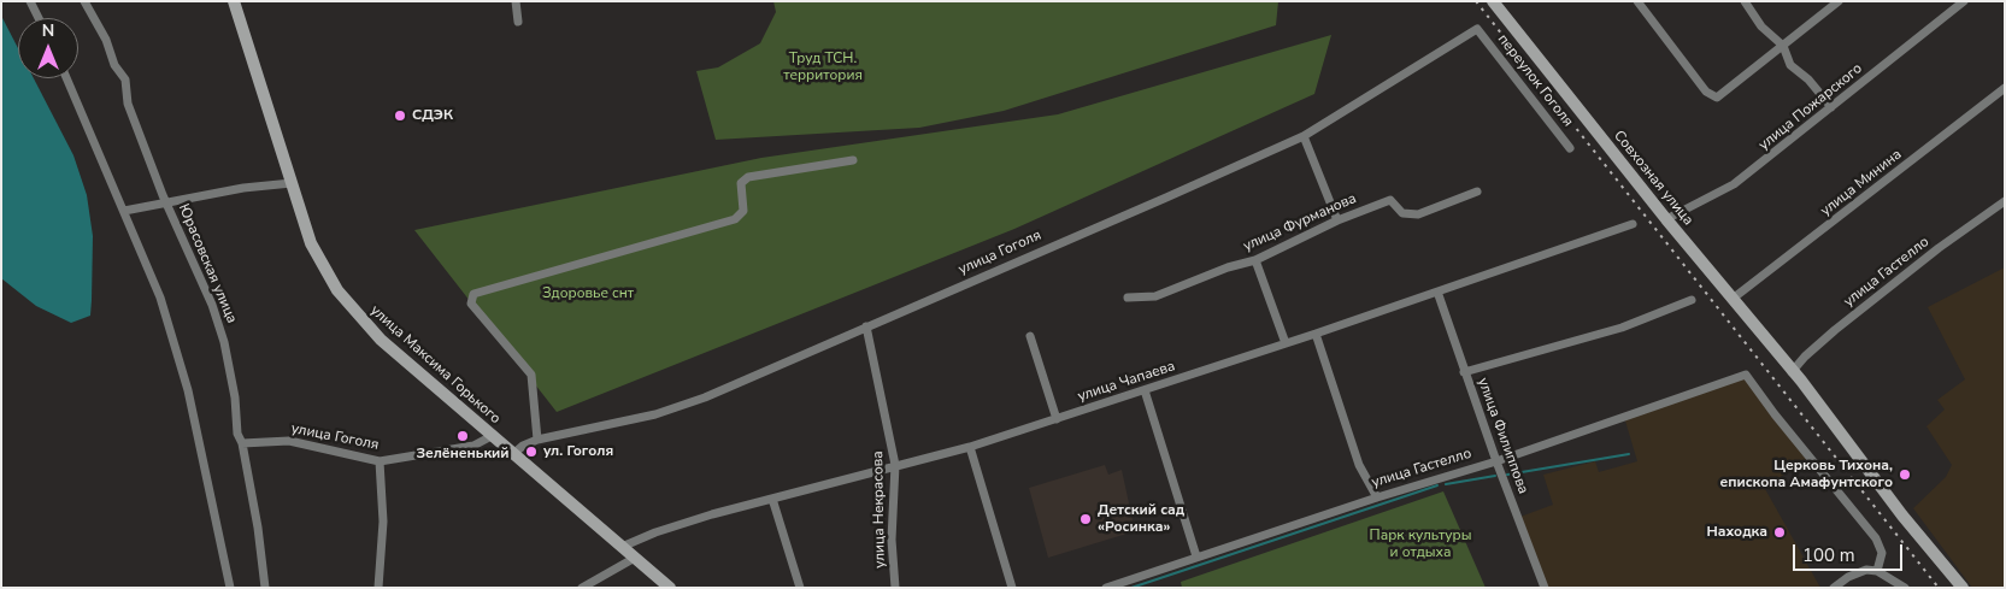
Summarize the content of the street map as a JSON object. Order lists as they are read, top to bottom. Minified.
{"streets":{"street":["переулок Гоголя","улица Пожарского","Совхозная улица","улица Минина","улица Фурманова","улица Гоголя","Юрасовская улица","улица Гастелло","улица Максима Горького","улица Чапаева","улица Филиппова","улица Некрасова"]},"crossings":[["переулок Гоголя","улица Гоголя"],["улица Пожарского","Совхозная улица"],["Совхозная улица","улица Минина"],["Совхозная улица","улица Гастелло"],["улица Гоголя","Юрасовская улица"],["улица Гоголя","улица Максима Горького"],["улица Гоголя","улица Некрасова"],["улица Гастелло","улица Филиппова"],["улица Максима Горького","улица Чапаева"],["улица Чапаева","улица Филиппова"],["улица Чапаева","улица Некрасова"]],"parks":["Труд ТСН. территория","Здоровье снт","Парк культуры и отдыха"],"places":["СДЭК","Зелёненький","ул. Гоголя","Церковь Тихона, епископа Амафунтского","Детский сад «Росинка»","Находка"],"scale_bar":"100 m","north":"top"}
